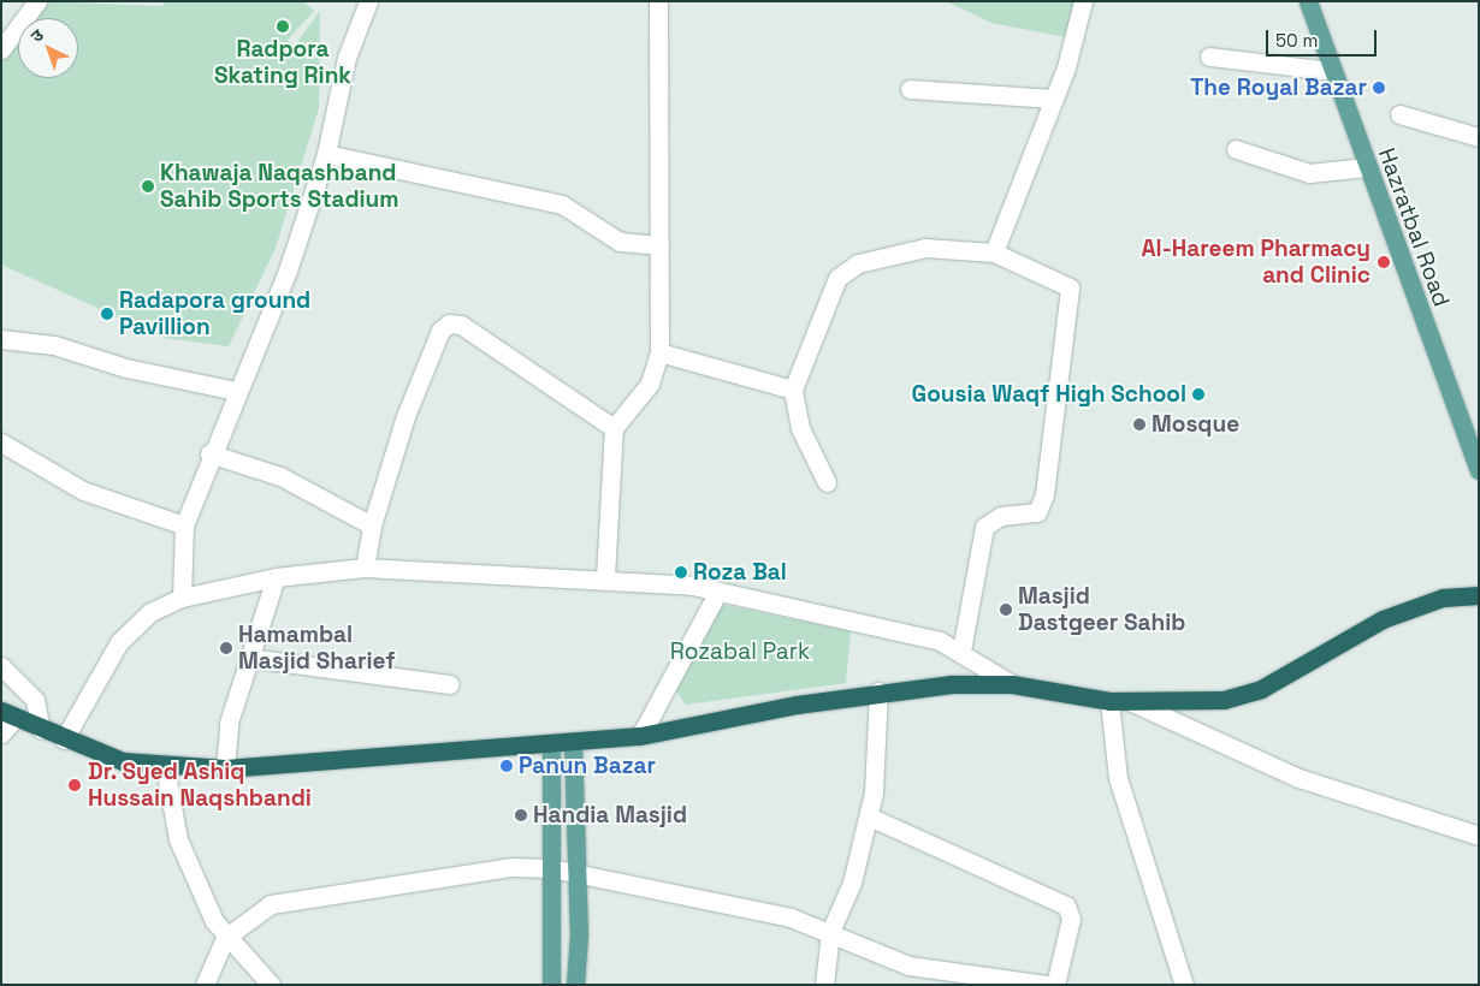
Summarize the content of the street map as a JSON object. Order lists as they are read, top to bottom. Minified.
{"streets":{"main road":["Hazratbal Road"]},"parks":["Rozabal Park"],"places":["Radpora Skating Rink","The Royal Bazar","Khawaja Naqashband Sahib Sports Stadium","Al-Hareem Pharmacy and Clinic","Radapora ground Pavillion","Gousia Waqf High School","Mosque","Roza Bal","Masjid Dastgeer Sahib","Hamambal Masjid Sharief","Panun Bazar","Dr. Syed Ashiq Hussain Naqshbandi","Handia Masjid"],"scale_bar":"50 m","north":"top left"}
